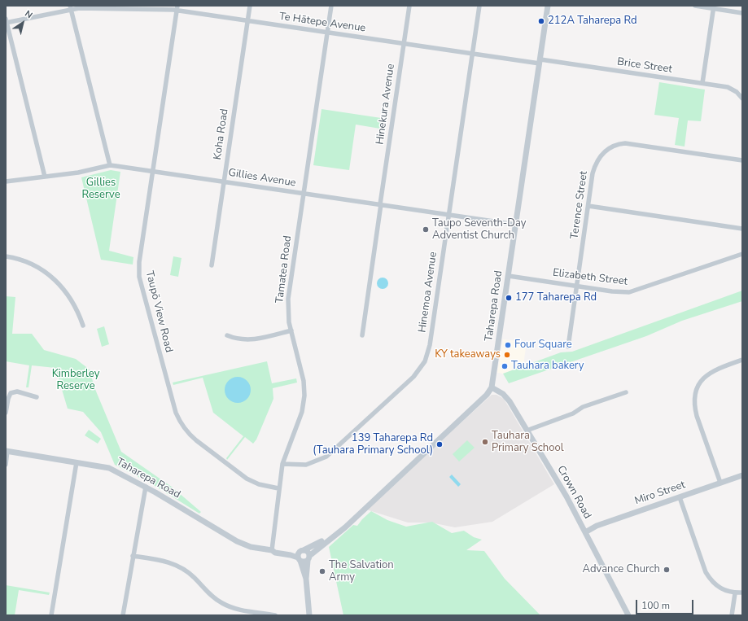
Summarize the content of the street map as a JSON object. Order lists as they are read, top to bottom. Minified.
{"streets":{"street":["Te Hātepe Avenue","Brice Street","Hinekura Avenue","Koha Road","Gillies Avenue","Terence Street","Tamatea Road","Elizabeth Street","Hinemoa Avenue","Taharepa Road","Taupō View Road","Crown Road","Miro Street"]},"crossings":[["Te Hātepe Avenue","Brice Street"],["Te Hātepe Avenue","Hinekura Avenue"],["Te Hātepe Avenue","Koha Road"],["Te Hātepe Avenue","Tamatea Road"],["Te Hātepe Avenue","Hinemoa Avenue"],["Te Hātepe Avenue","Taharepa Road"],["Te Hātepe Avenue","Taupō View Road"],["Brice Street","Taharepa Road"],["Hinekura Avenue","Gillies Avenue"],["Koha Road","Gillies Avenue"],["Gillies Avenue","Tamatea Road"],["Gillies Avenue","Hinemoa Avenue"],["Gillies Avenue","Taharepa Road"],["Gillies Avenue","Taupō View Road"],["Terence Street","Elizabeth Street"],["Tamatea Road","Hinemoa Avenue"],["Tamatea Road","Taharepa Road"],["Tamatea Road","Taupō View Road"],["Elizabeth Street","Taharepa Road"],["Taharepa Road","Crown Road"],["Crown Road","Miro Street"]],"parks":["Gillies Reserve","Kimberley Reserve"],"places":["212A Taharepa Rd","Taupo Seventh-Day Adventist Church","177 Taharepa Rd","Four Square","KY takeaways","Tauhara bakery","Tauhara Primary School","139 Taharepa Rd (Tauhara Primary School)","Advance Church","The Salvation Army"],"scale_bar":"100 m","north":"top right"}
